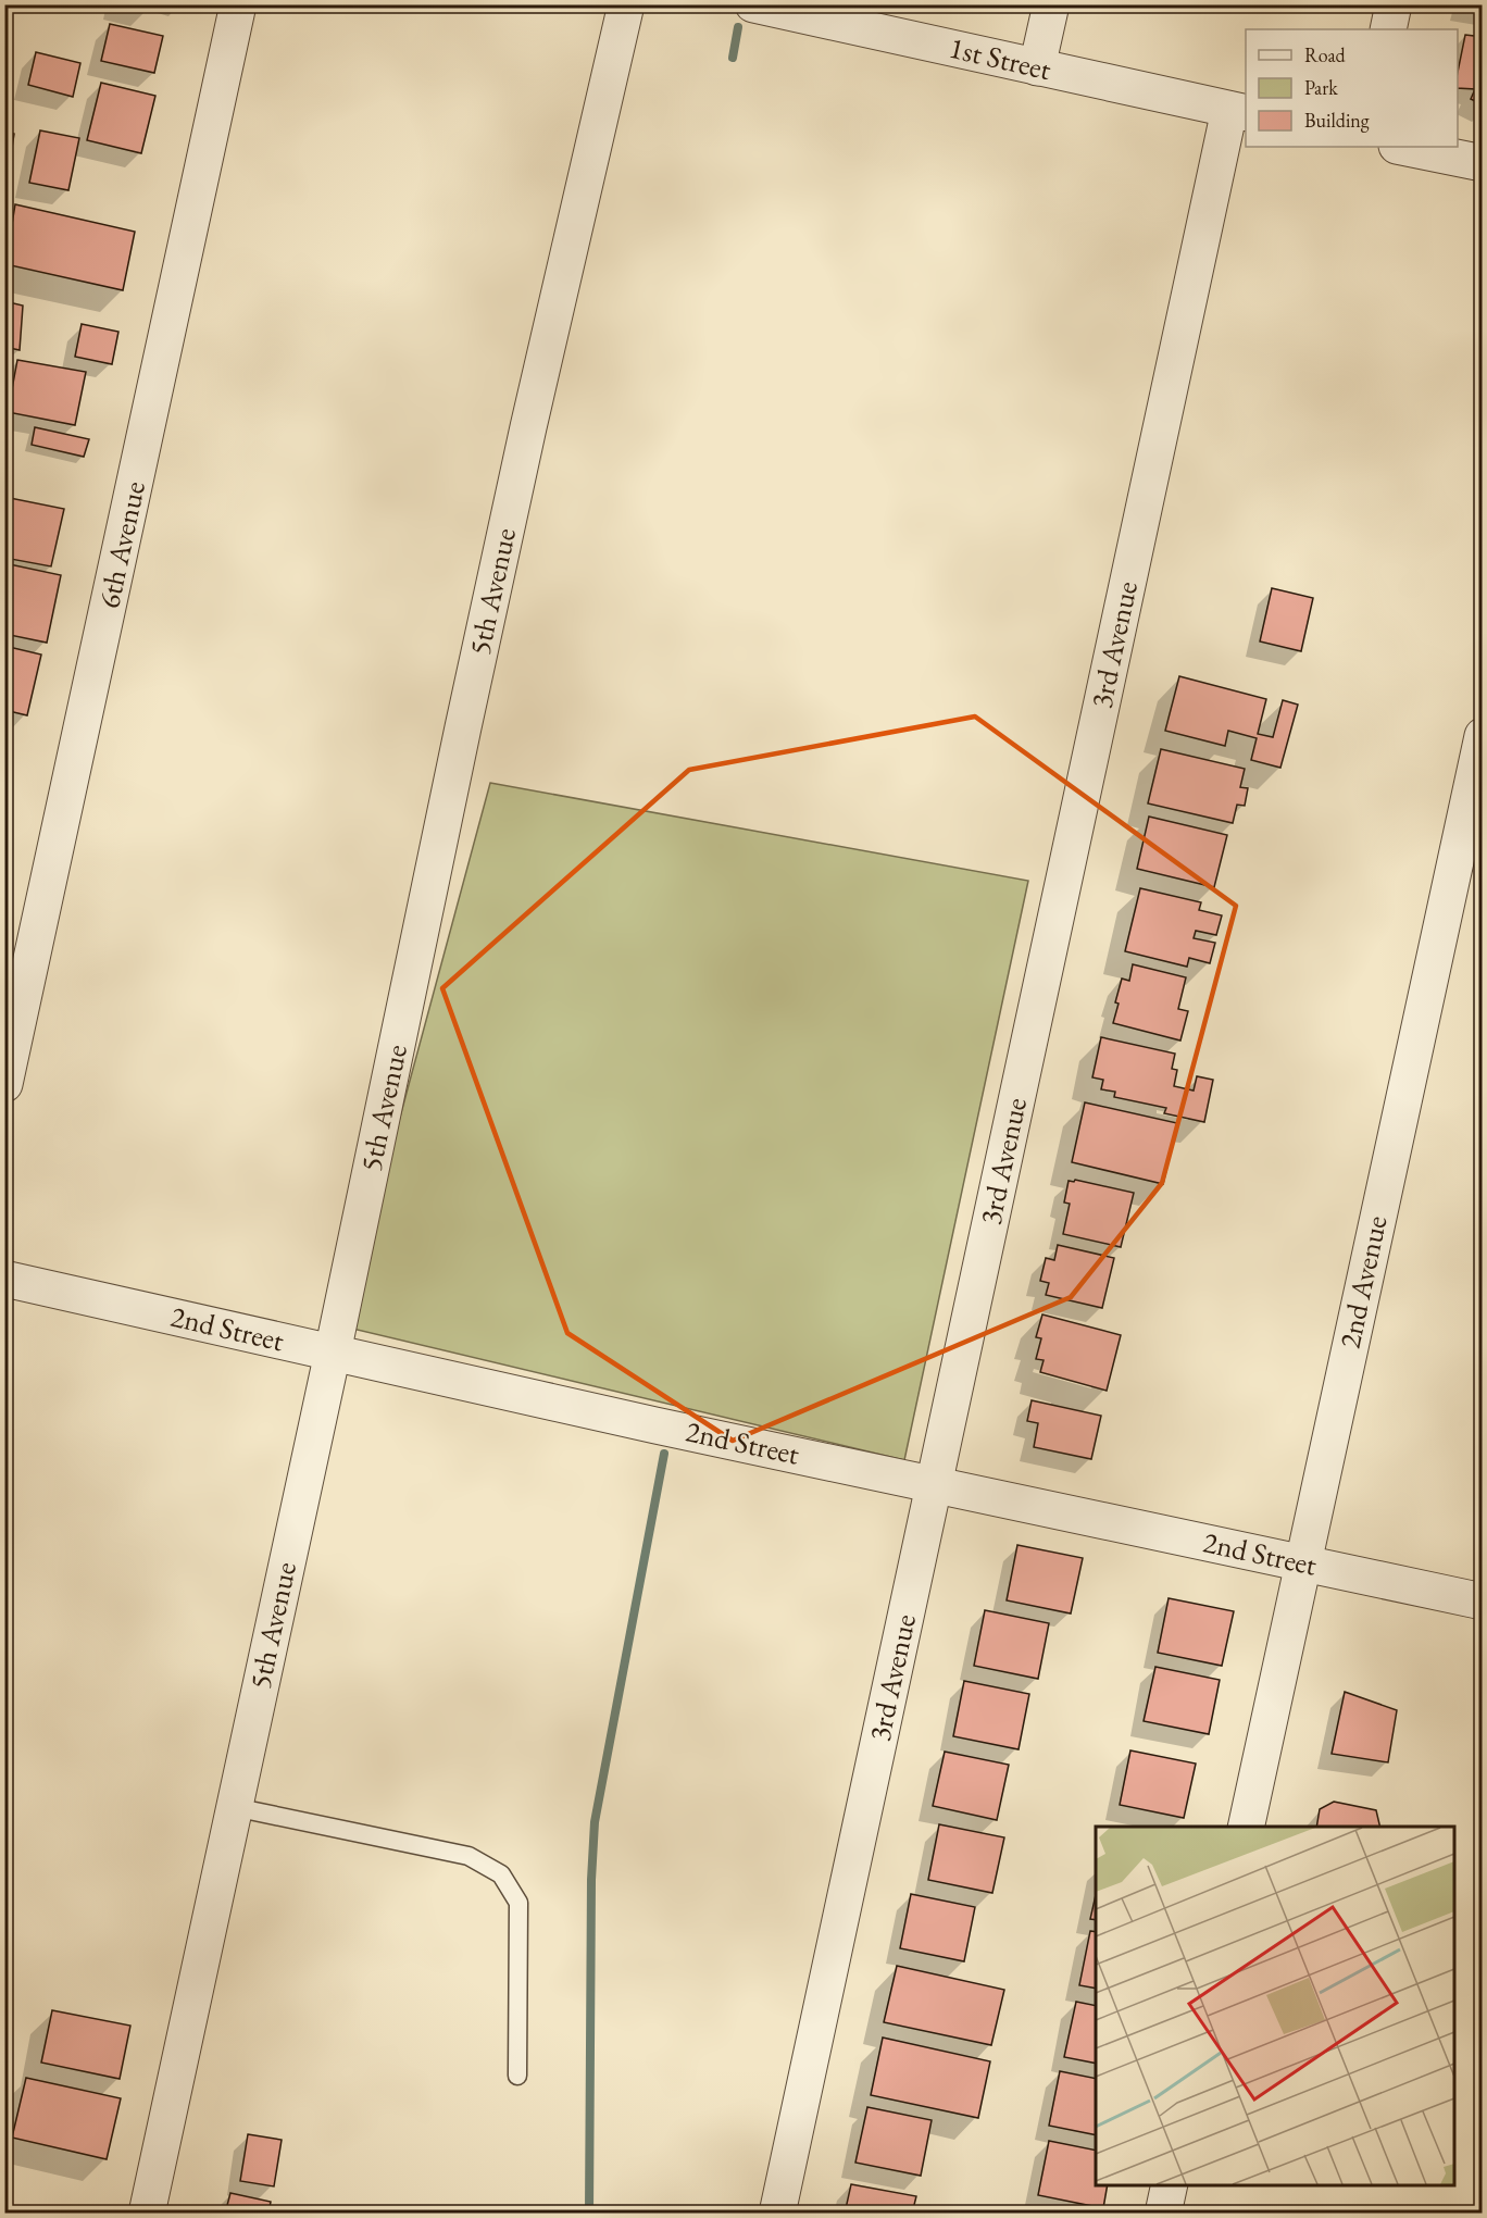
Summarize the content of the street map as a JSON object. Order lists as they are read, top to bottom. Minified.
{"streets":{"street":["1st Street","6th Avenue","5th Avenue","3rd Avenue","2nd Avenue","2nd Street"]},"crossings":[["1st Street","3rd Avenue"],["5th Avenue","2nd Street"],["3rd Avenue","2nd Street"],["2nd Avenue","2nd Street"]],"legend":["Road","Park","Building"]}
